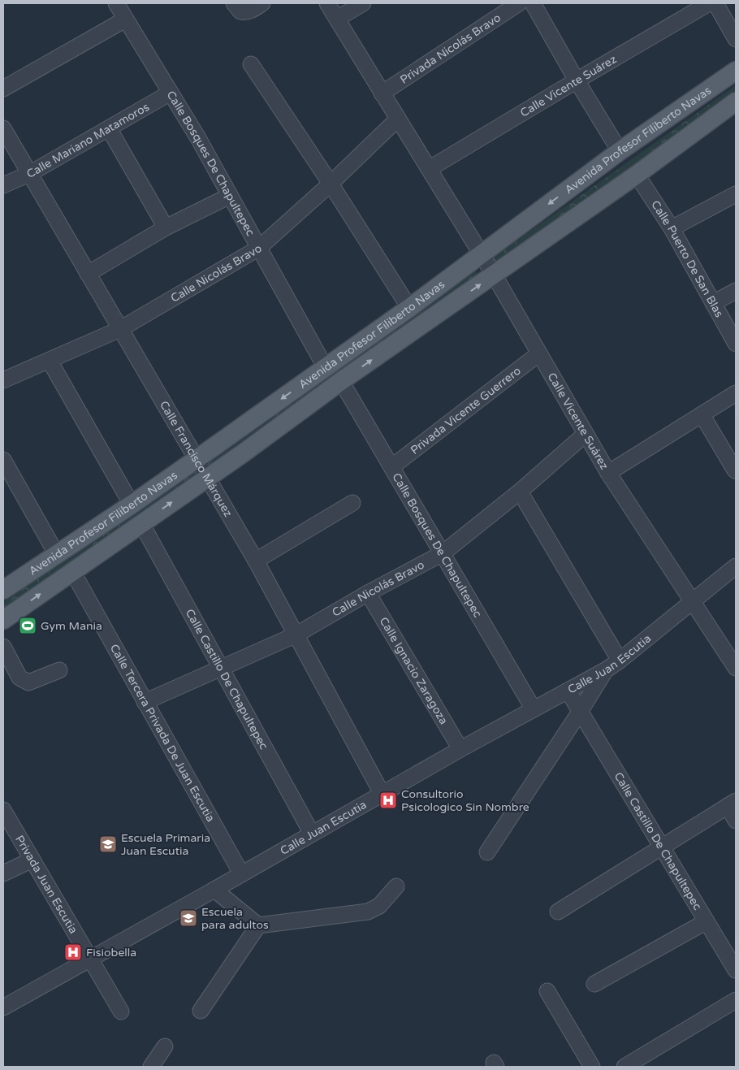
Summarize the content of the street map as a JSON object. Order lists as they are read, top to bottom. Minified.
{"streets":{"main road":["Avenida Profesor Filiberto Navas"],"street":["Privada Nicolás Bravo","Calle Vicente Suárez","Calle Mariano Matamoros","Calle Bosques De Chapultepec","Calle Puerto De San Blas","Calle Nicolás Bravo","Privada Vicente Guerrero","Calle Francisco Márquez","Calle Juan Escutia","Calle Ignacio Zaragoza","Calle Castillo De Chapultepec","Calle Tercera Privada De Juan Escutia","Privada Juan Escutia"]},"crossings":[["Privada Nicolás Bravo","Calle Vicente Suárez"],["Calle Vicente Suárez","Avenida Profesor Filiberto Navas"],["Calle Vicente Suárez","Calle Nicolás Bravo"],["Calle Vicente Suárez","Privada Vicente Guerrero"],["Calle Vicente Suárez","Calle Juan Escutia"],["Calle Mariano Matamoros","Calle Bosques De Chapultepec"],["Calle Mariano Matamoros","Calle Francisco Márquez"],["Avenida Profesor Filiberto Navas","Calle Bosques De Chapultepec"],["Avenida Profesor Filiberto Navas","Calle Puerto De San Blas"],["Avenida Profesor Filiberto Navas","Calle Francisco Márquez"],["Avenida Profesor Filiberto Navas","Calle Castillo De Chapultepec"],["Avenida Profesor Filiberto Navas","Calle Tercera Privada De Juan Escutia"],["Calle Bosques De Chapultepec","Calle Nicolás Bravo"],["Calle Bosques De Chapultepec","Privada Vicente Guerrero"],["Calle Bosques De Chapultepec","Calle Juan Escutia"],["Calle Nicolás Bravo","Calle Francisco Márquez"],["Calle Nicolás Bravo","Calle Ignacio Zaragoza"],["Calle Nicolás Bravo","Calle Castillo De Chapultepec"],["Calle Nicolás Bravo","Calle Tercera Privada De Juan Escutia"],["Calle Francisco Márquez","Calle Juan Escutia"],["Calle Juan Escutia","Calle Ignacio Zaragoza"],["Calle Juan Escutia","Calle Castillo De Chapultepec"],["Calle Juan Escutia","Calle Tercera Privada De Juan Escutia"],["Calle Juan Escutia","Privada Juan Escutia"]],"places":{"sports":["Gym Mania"],"hospital":["Consultorio Psicologico Sin Nombre","Fisiobella"],"school or university":["Escuela Primaria Juan Escutia","Escuela para adultos"]}}
